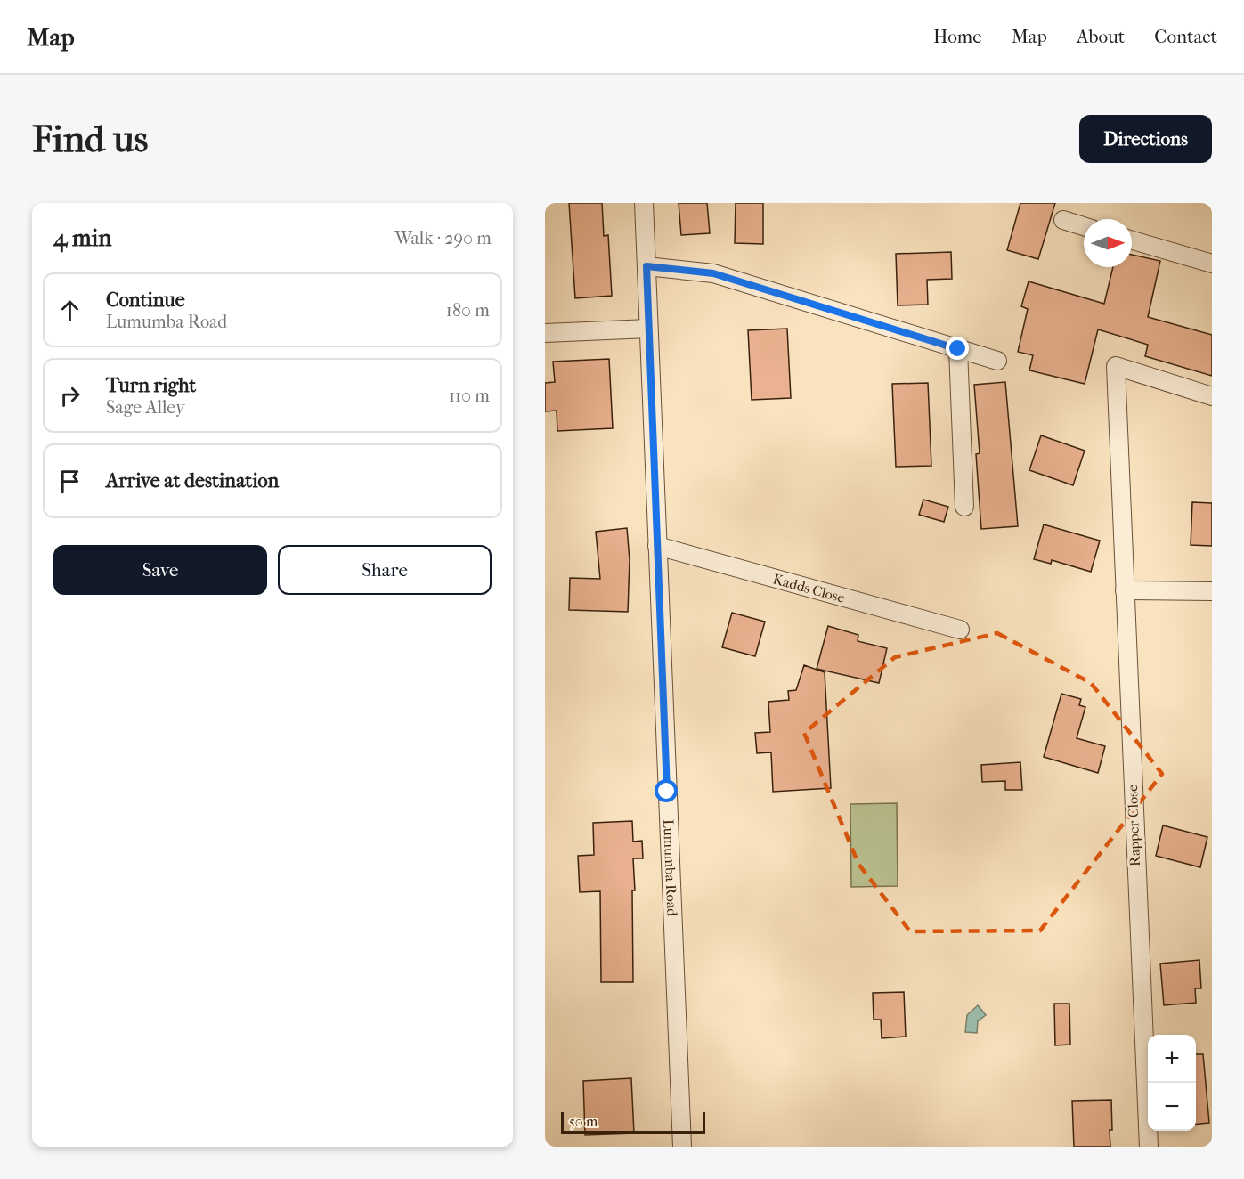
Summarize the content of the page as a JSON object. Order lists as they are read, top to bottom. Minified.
{"streets":{"street":["Kadds Close","Rapper Close","Lumumba Road"]},"crossings":[["Kadds Close","Lumumba Road"]],"scale_bar":"50 m","north":"right","page":{"header":"Map","nav":["Home","Map","About","Contact"],"buttons":["Directions",["Save","Share"]],"title":"Find us","heading":["4 min","Walk · 290 m"],"list":[["Continue","Lumumba Road","180 m"],["Turn right","Sage Alley","110 m"],"Arrive at destination"],"map_buttons":["+","−"],"scale":"50 m"}}
